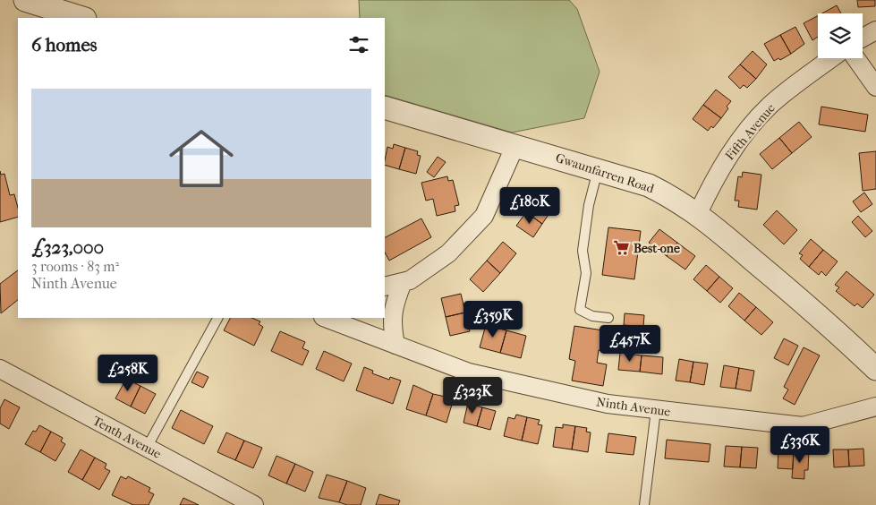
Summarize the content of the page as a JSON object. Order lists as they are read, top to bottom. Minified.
{"streets":{"street":["Fifth Avenue","Gwaunfarren Road","Ninth Avenue","Tenth Avenue"]},"crossings":[["Fifth Avenue","Gwaunfarren Road"]],"places":{"supermarket":["Best-one"]},"page":{"heading":"6 homes","list":[{"name":"£323,000","note":"3 rooms · 83 m² · Ninth Avenue"}],"price":["£180K","£359K","£457K","£258K","£323K","£336K"]}}
